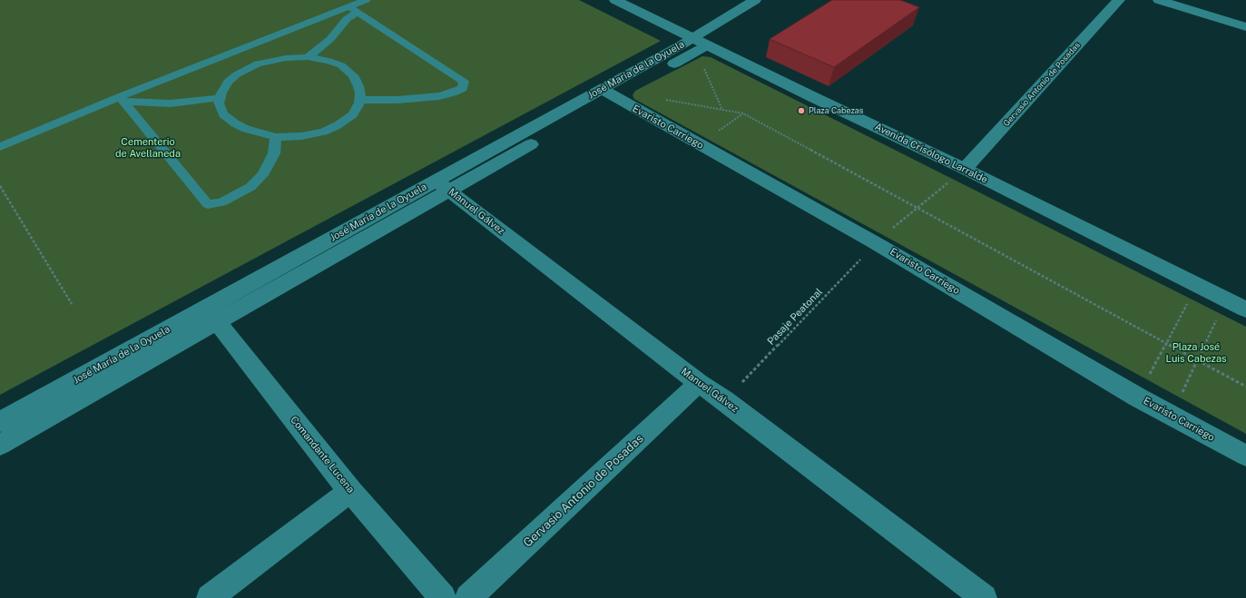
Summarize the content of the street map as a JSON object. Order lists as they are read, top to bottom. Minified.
{"streets":{"street":["José María de la Oyuela","Gervasio Antonio de Posadas","Evaristo Carriego","Avenida Crisólogo Larralde","Manuel Gálvez","Comandante Lucena"],"path":["Pasaje Peatonal"]},"crossings":[["José María de la Oyuela","Evaristo Carriego"],["José María de la Oyuela","Avenida Crisólogo Larralde"],["José María de la Oyuela","Manuel Gálvez"],["José María de la Oyuela","Comandante Lucena"],["Gervasio Antonio de Posadas","Avenida Crisólogo Larralde"],["Gervasio Antonio de Posadas","Manuel Gálvez"],["Gervasio Antonio de Posadas","Pasaje Peatonal"],["Evaristo Carriego","Pasaje Peatonal"],["Avenida Crisólogo Larralde","Pasaje Peatonal"],["Manuel Gálvez","Pasaje Peatonal"]],"parks":["Cementerio de Avellaneda","Plaza José Luis Cabezas"],"places":["Plaza Cabezas"]}
